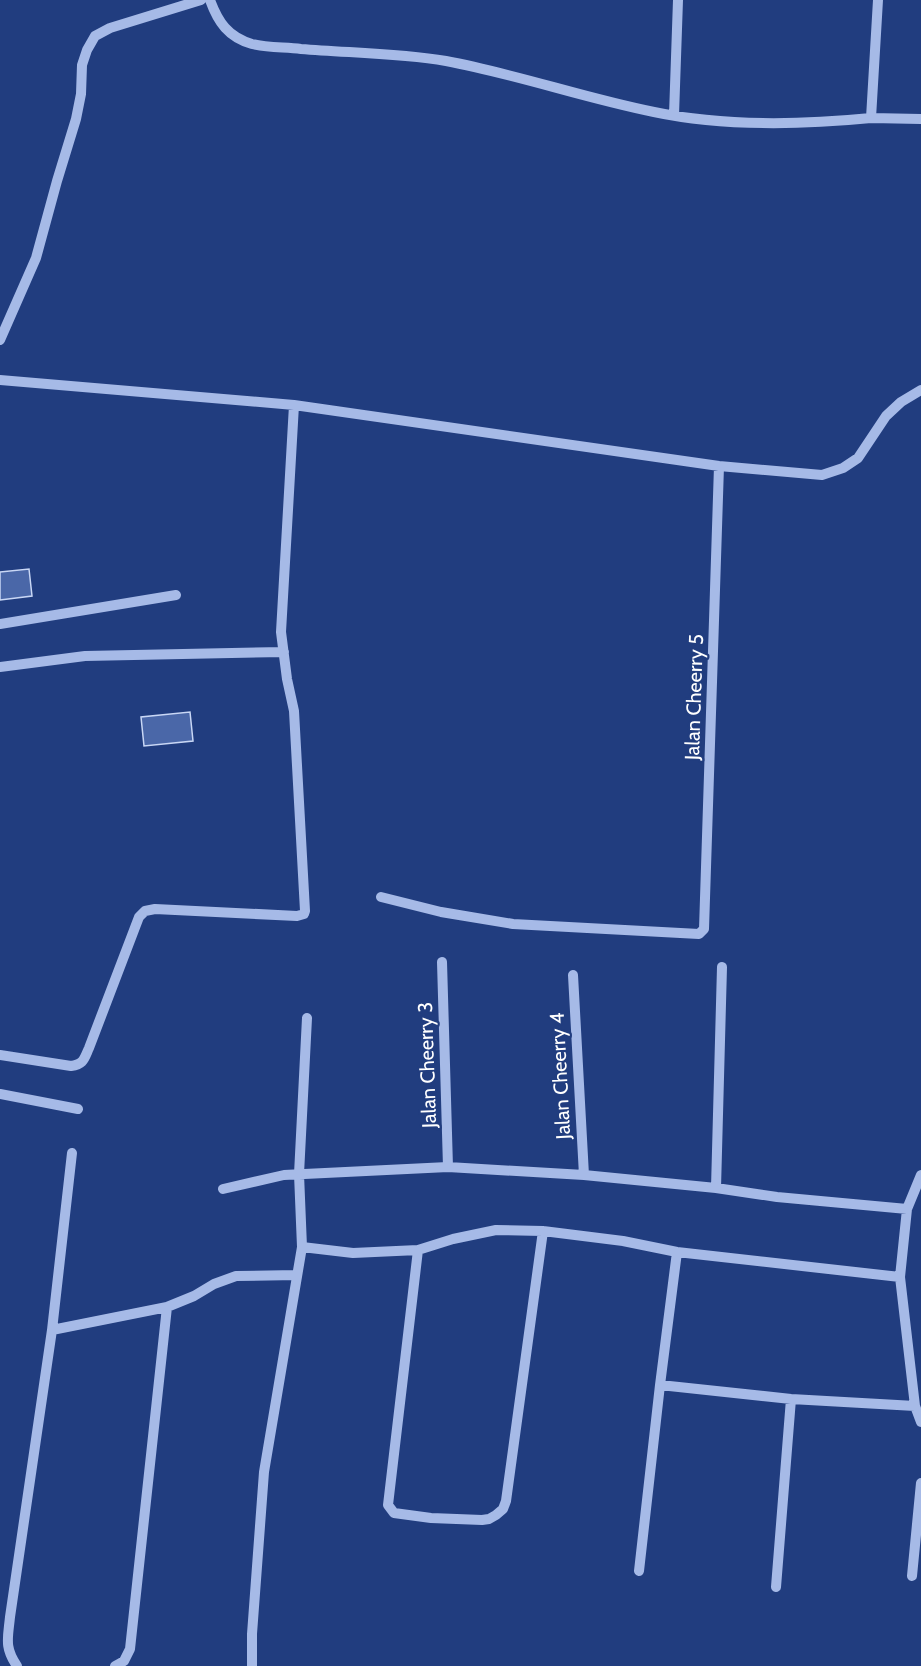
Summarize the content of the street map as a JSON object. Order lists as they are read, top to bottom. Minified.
{"streets":{"street":["Jalan Cheerry 5","Jalan Cheerry 3","Jalan Cheerry 4"]}}
